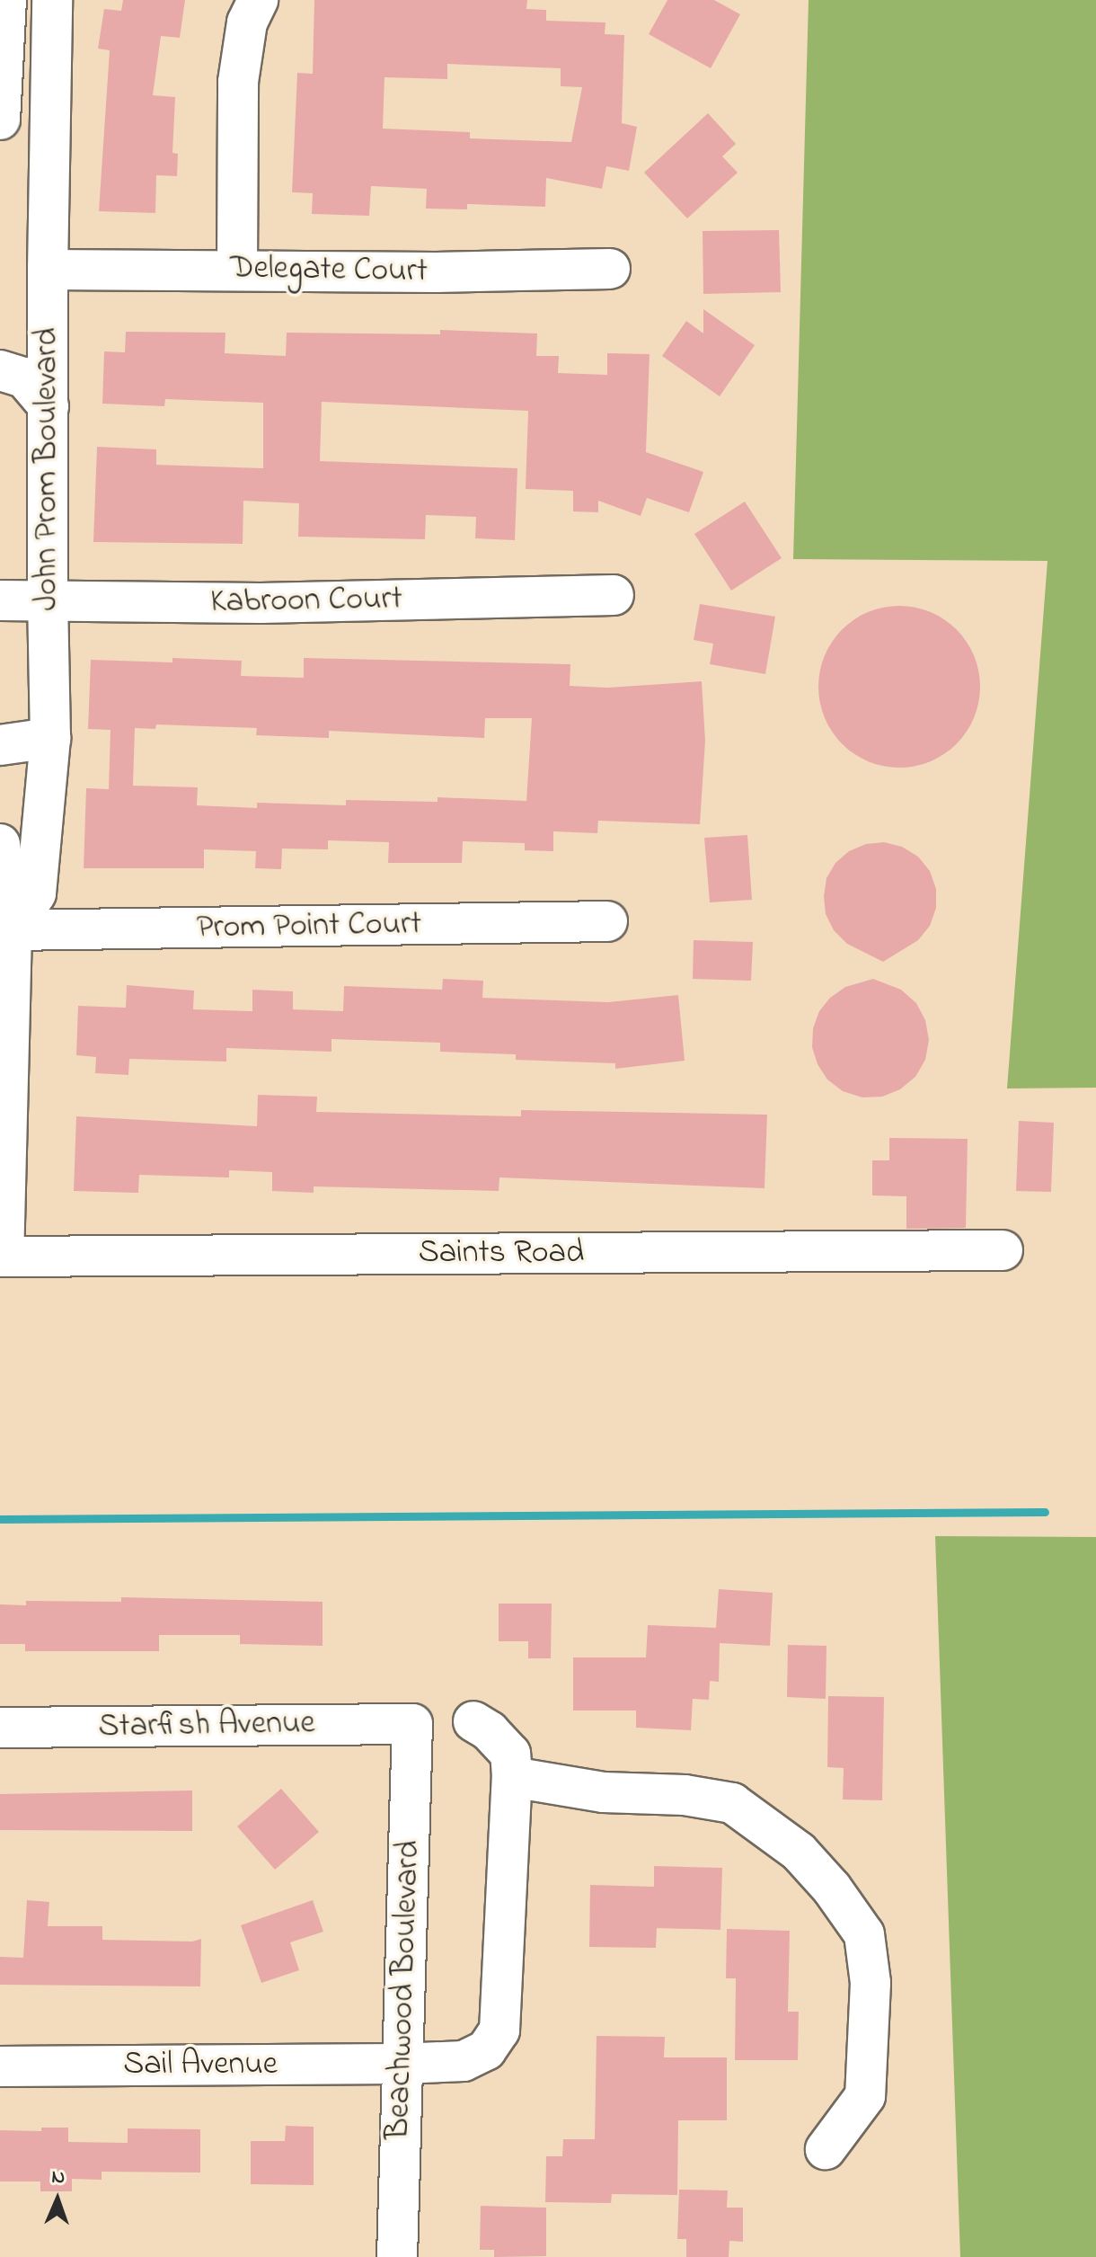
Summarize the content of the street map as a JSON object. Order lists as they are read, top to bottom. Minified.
{"streets":{"street":["Delegate Court","John Prom Boulevard","Kabroon Court","Prom Point Court","Saints Road","Starfish Avenue","Beachwood Boulevard","Sail Avenue"]},"crossings":[["Delegate Court","John Prom Boulevard"],["John Prom Boulevard","Kabroon Court"],["John Prom Boulevard","Prom Point Court"],["Starfish Avenue","Beachwood Boulevard"],["Beachwood Boulevard","Sail Avenue"]],"north":"top"}
